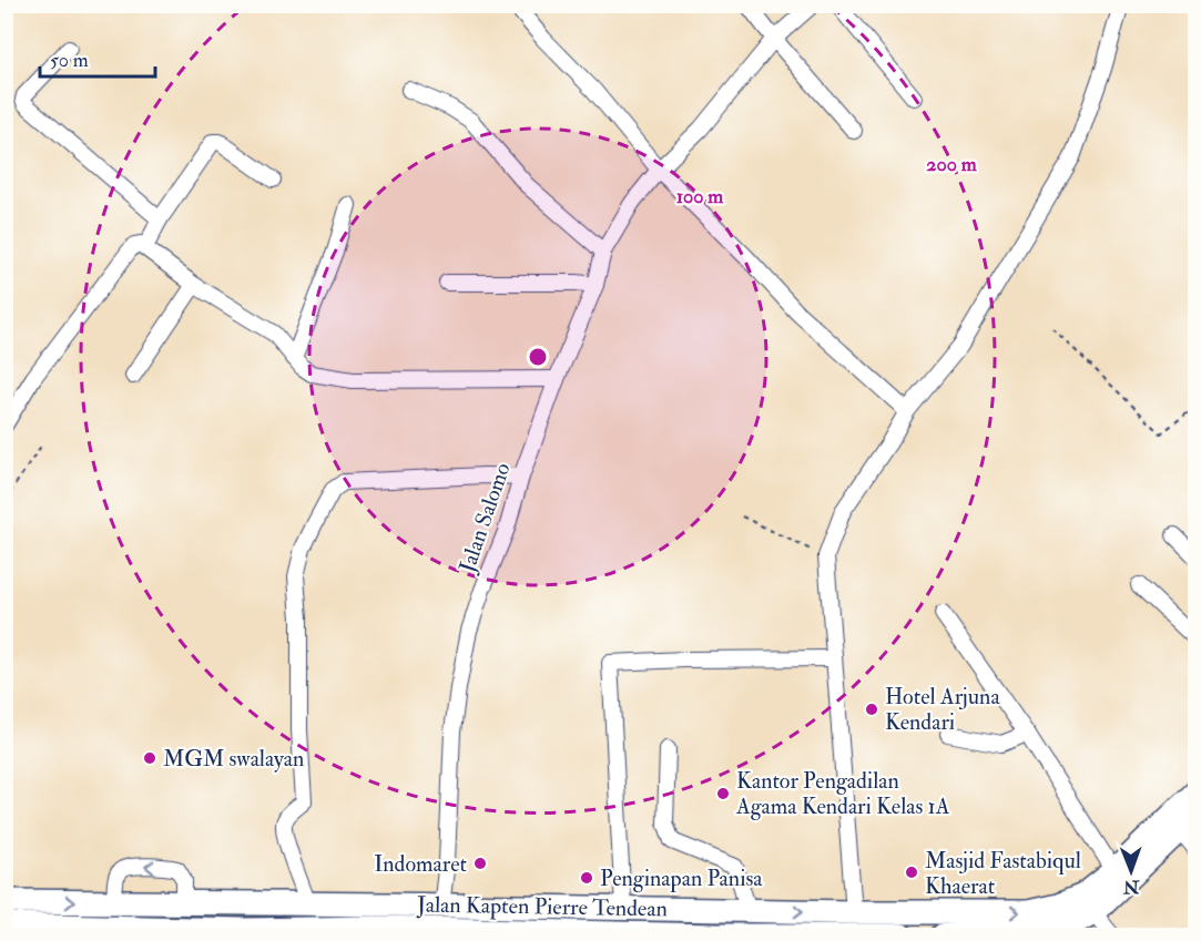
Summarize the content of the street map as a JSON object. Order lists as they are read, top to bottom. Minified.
{"streets":{"highway":["Jalan Kapten Pierre Tendean"],"street":["Jalan Salomo"]},"crossings":[["Jalan Salomo","Jalan Kapten Pierre Tendean"]],"places":["Hotel Arjuna Kendari","MGM swalayan","Kantor Pengadilan Agama Kendari Kelas 1A","Indomaret","Masjid Fastabiqul Khaerat","Penginapan Panisa"],"scale_bar":"50 m","north":"bottom","rings":["200 m","100 m"]}
